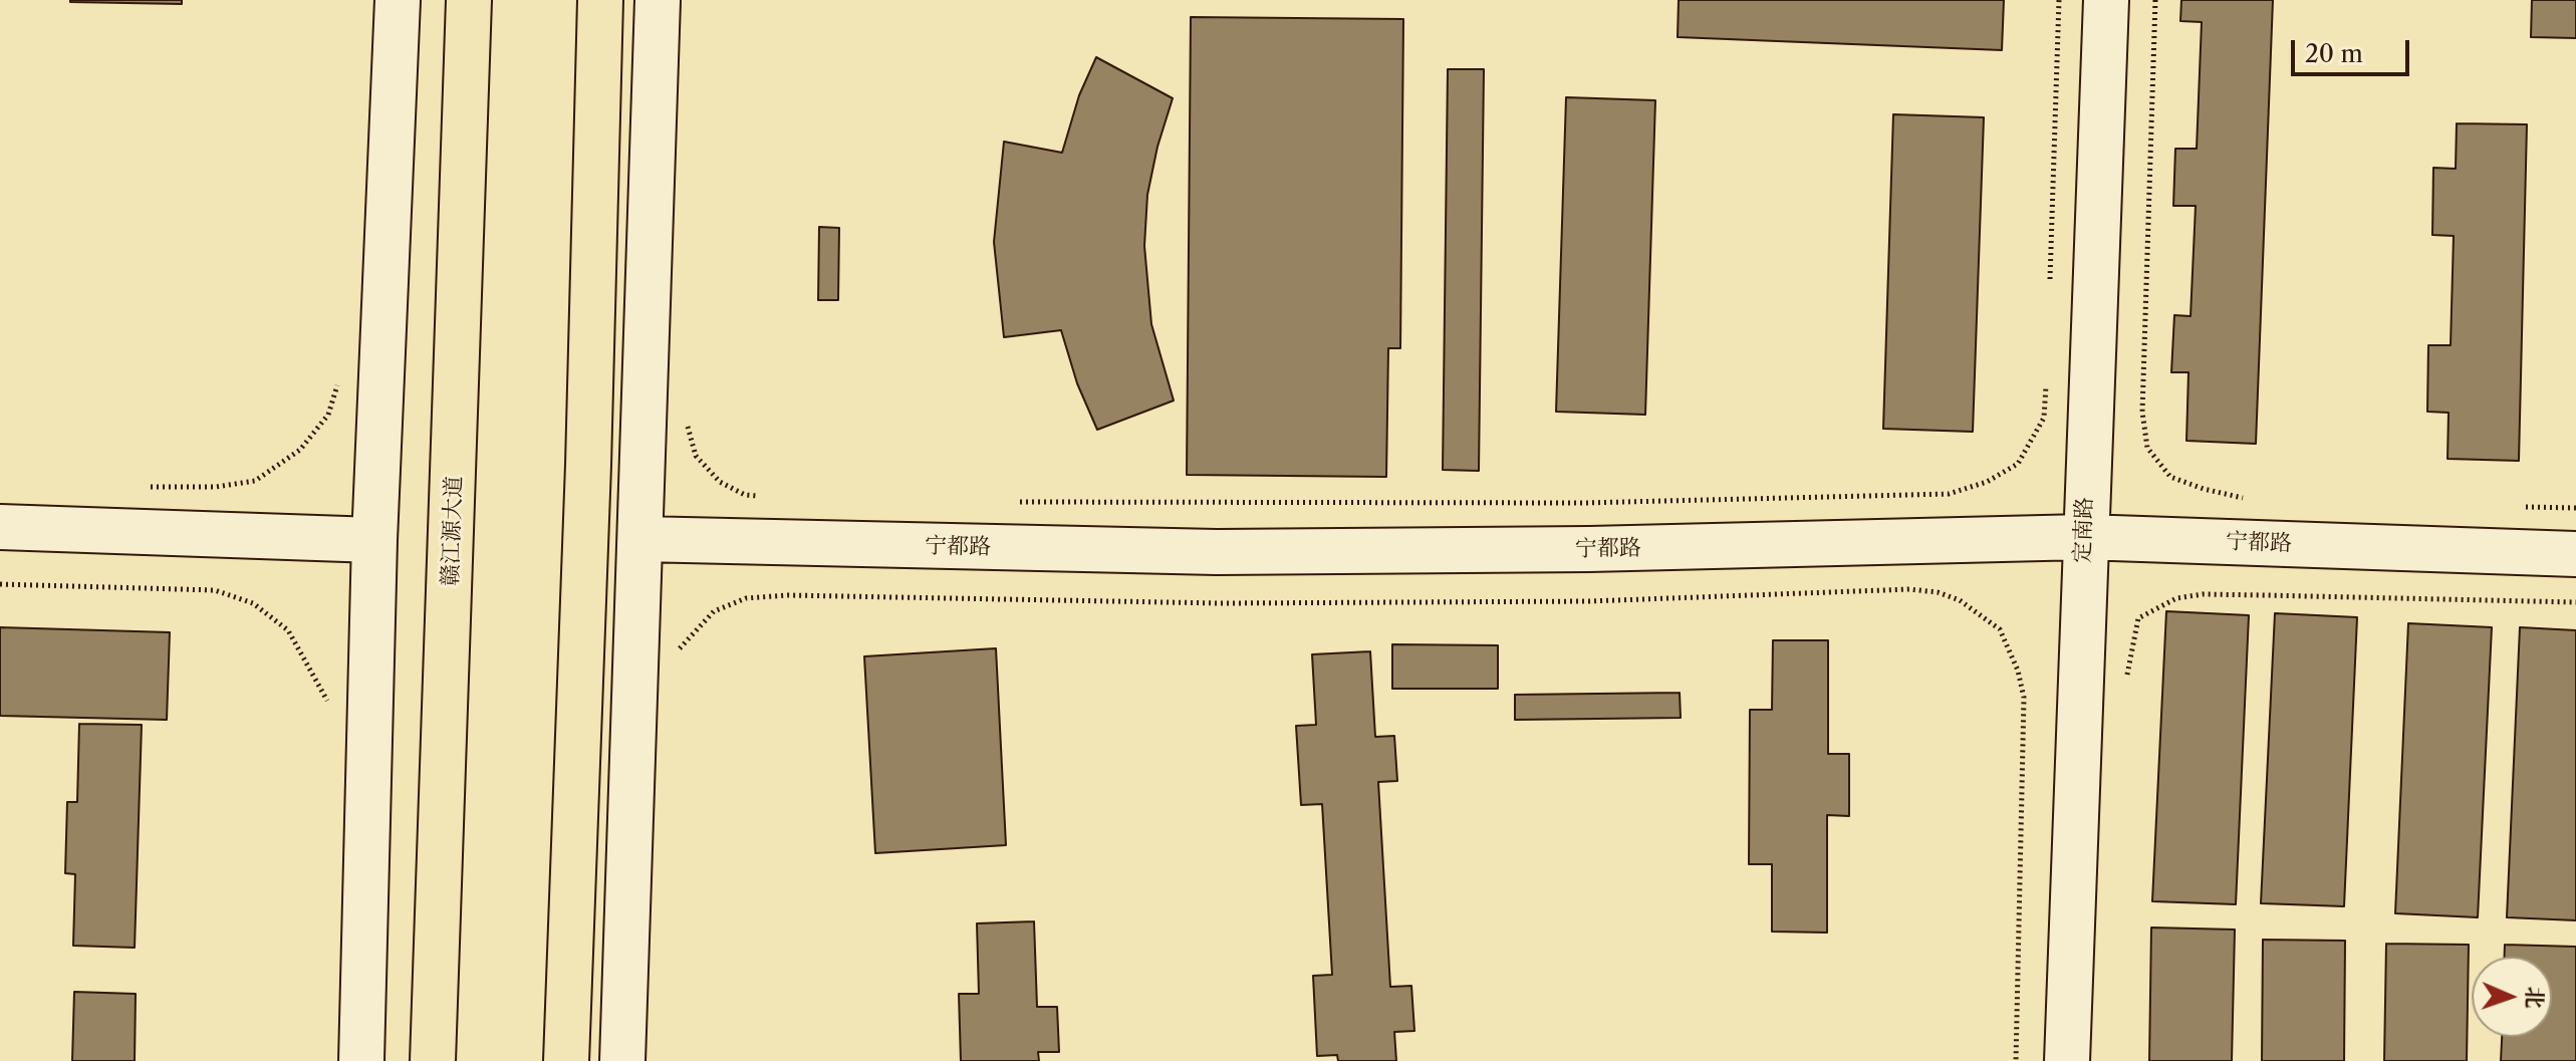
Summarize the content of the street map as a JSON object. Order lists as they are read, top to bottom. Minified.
{"streets":{"main road":["赣江源大道"],"street":["定南路","宁都路"]},"crossings":[["定南路","宁都路"]],"scale_bar":"20 m","north":"right"}
